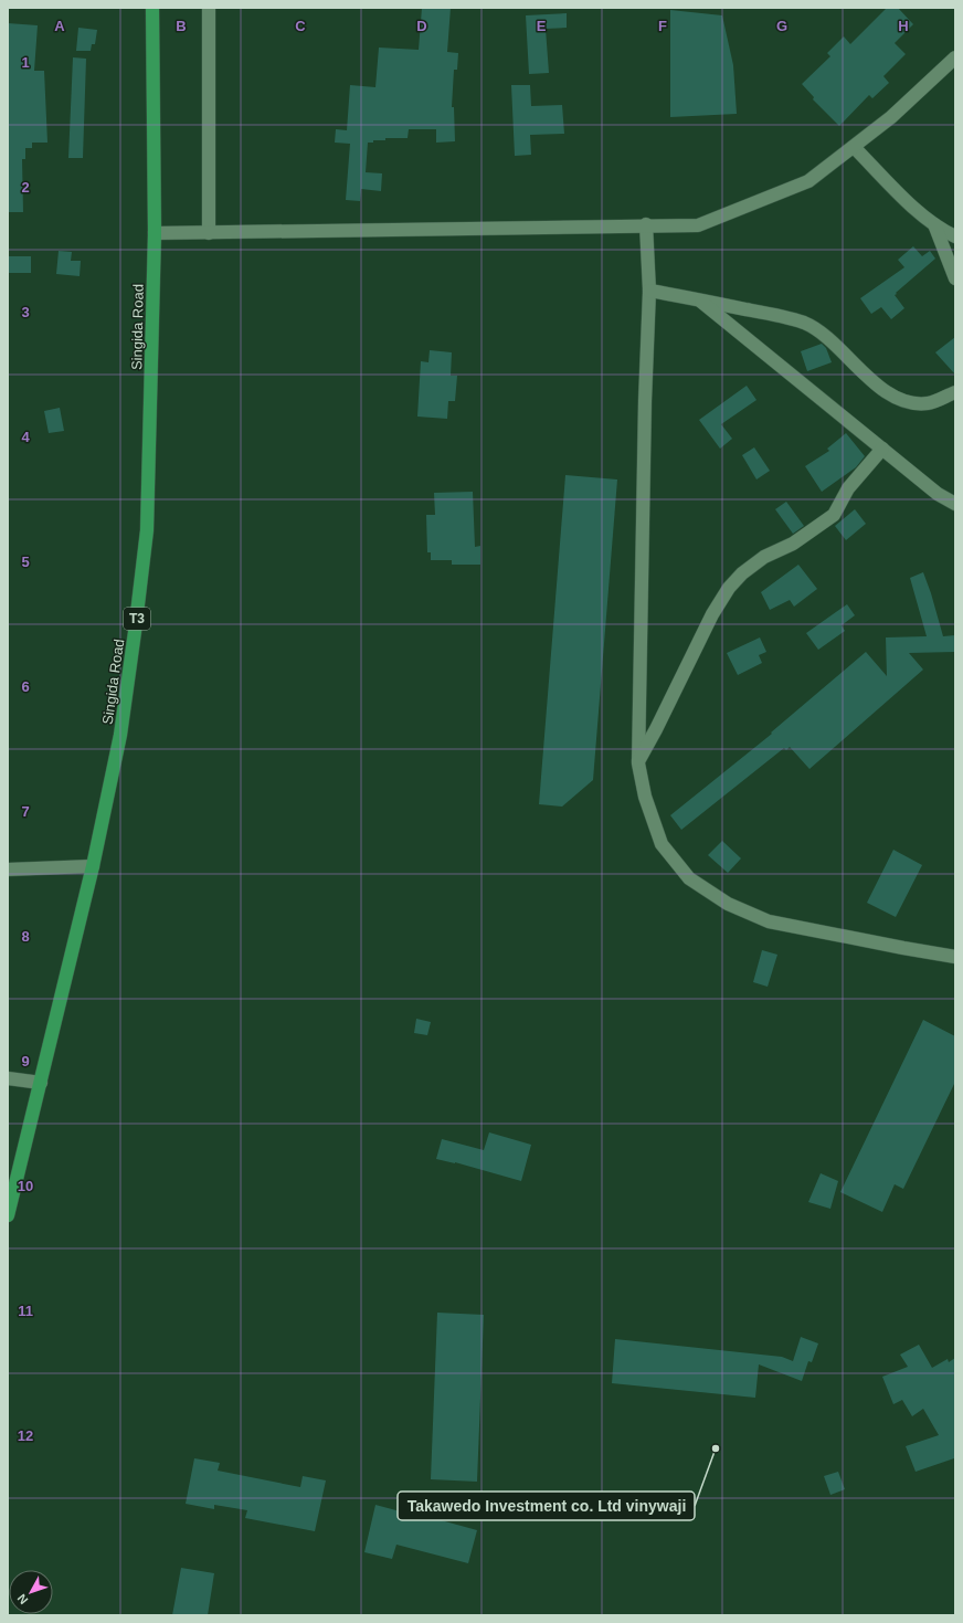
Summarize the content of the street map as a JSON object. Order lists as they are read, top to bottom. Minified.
{"streets":{"highway":["Singida Road","T3"]},"places":["Takawedo Investment co. Ltd vinywaji"],"north":"bottom left","grid":{"columns":["A","B","C","D","E","F","G","H"],"rows":["1","2","3","4","5","6","7","8","9","10","11","12"]}}
